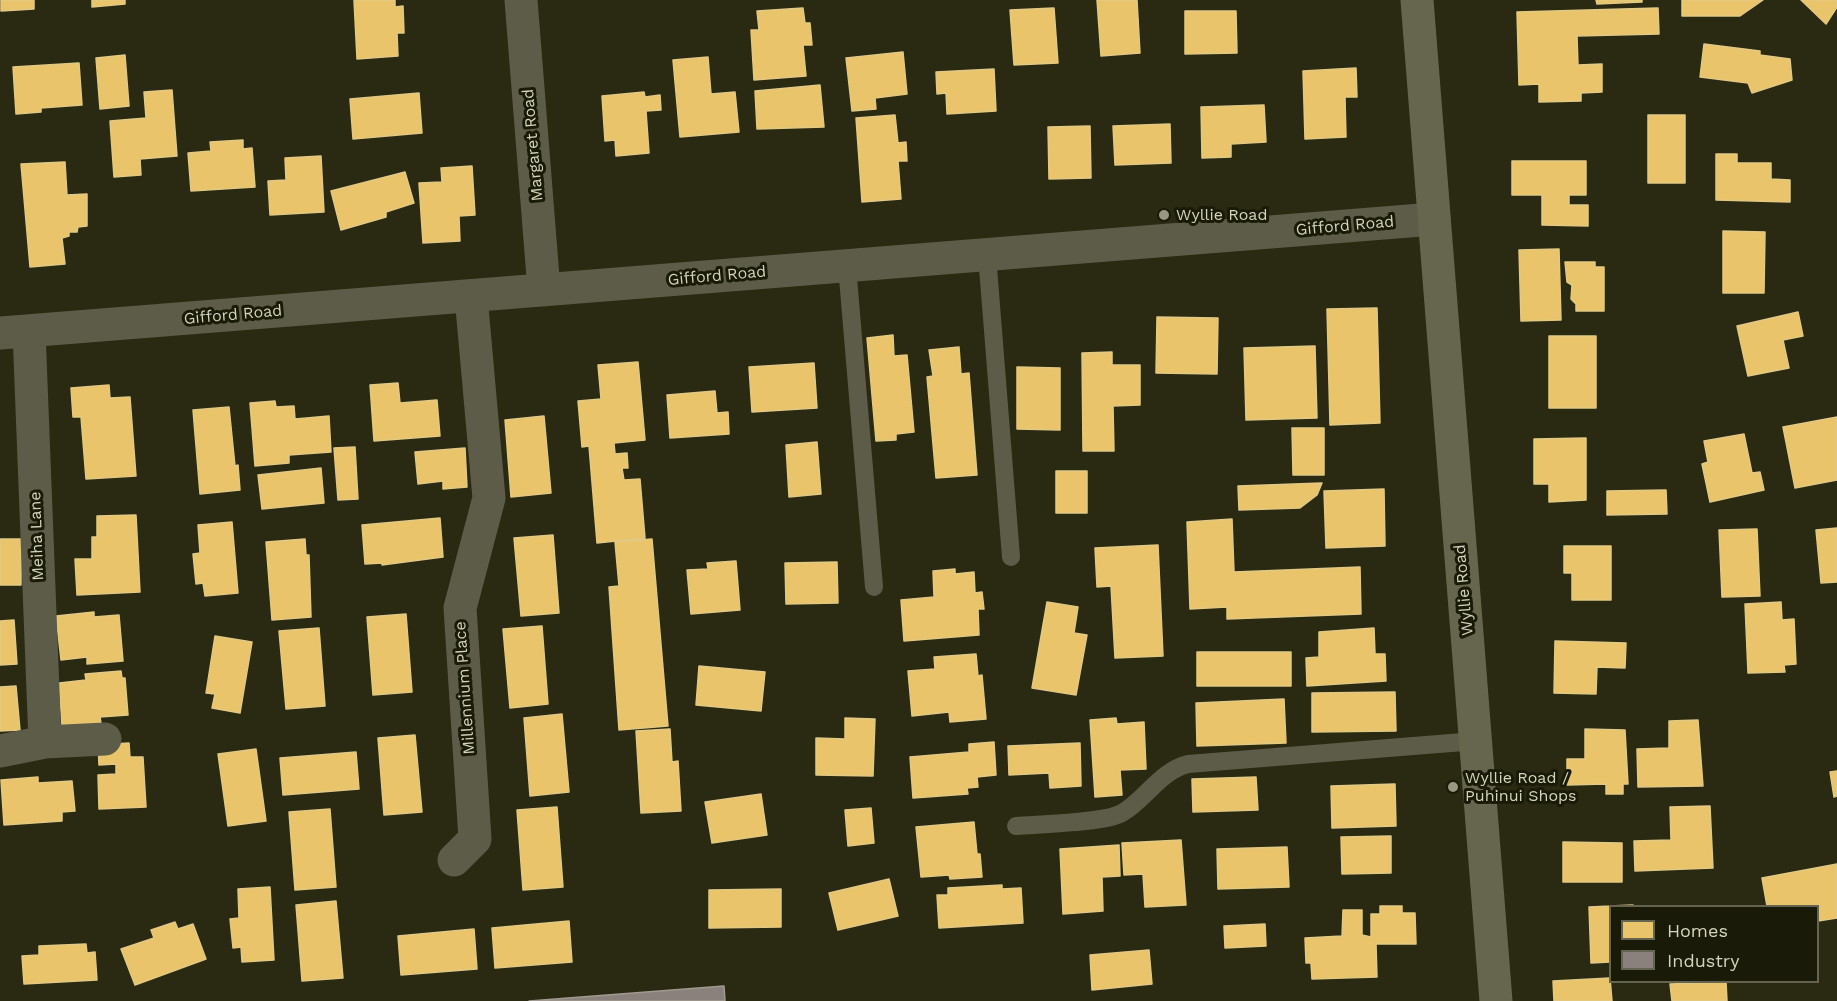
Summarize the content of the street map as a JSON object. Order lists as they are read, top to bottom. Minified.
{"streets":{"main road":["Wyllie Road"],"street":["Margaret Road","Gifford Road","Meiha Lane","Millennium Place"]},"crossings":[["Margaret Road","Gifford Road"],["Gifford Road","Meiha Lane"],["Gifford Road","Wyllie Road"],["Gifford Road","Millennium Place"]],"places":["Wyllie Road","Wyllie Road / Puhinui Shops"],"legend":["Homes","Industry"]}
